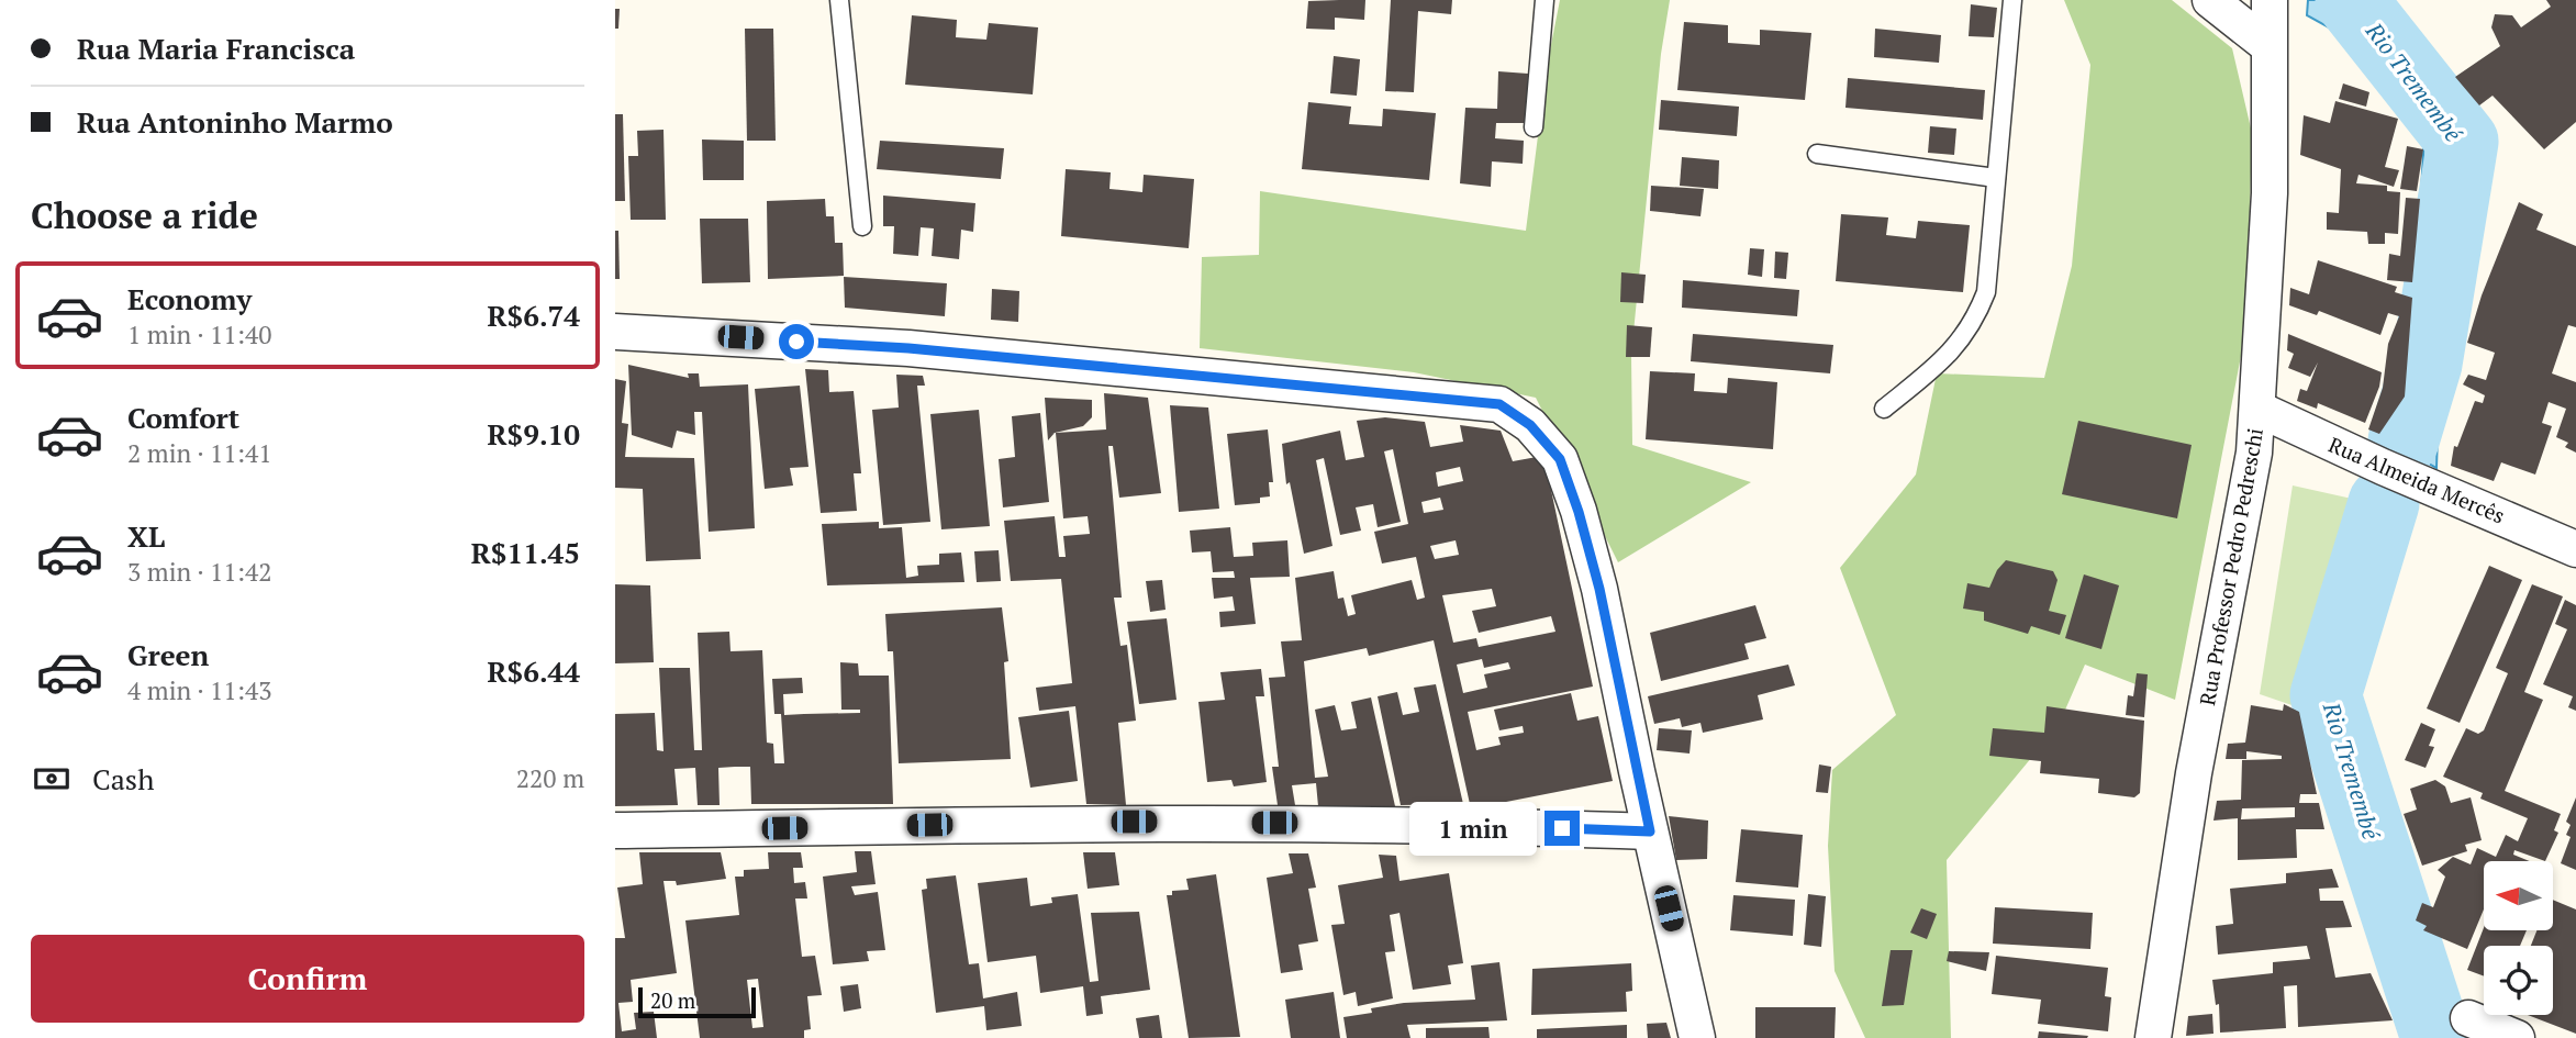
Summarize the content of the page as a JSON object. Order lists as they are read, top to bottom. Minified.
{"streets":{"street":["Rua Almeida Mercês","Rua Professor Pedro Pedreschi"]},"crossings":[["Rua Almeida Mercês","Rua Professor Pedro Pedreschi"]],"water":["Rio Tremembé"],"scale_bar":"20 m","north":"left","page":{"banner":["Rua Maria Francisca","Rua Antoninho Marmo"],"heading":"Choose a ride","list":[{"name":"Economy","note":"1 min · 11:40","value":"R$6.74"},{"name":"Comfort","note":"2 min · 11:41","value":"R$9.10"},{"name":"XL","note":"3 min · 11:42","value":"R$11.45"},{"name":"Green","note":"4 min · 11:43","value":"R$6.44"}],"pay":["Cash","220 m"],"bubble":"1 min","buttons":"Confirm","scale":"20 m"}}
